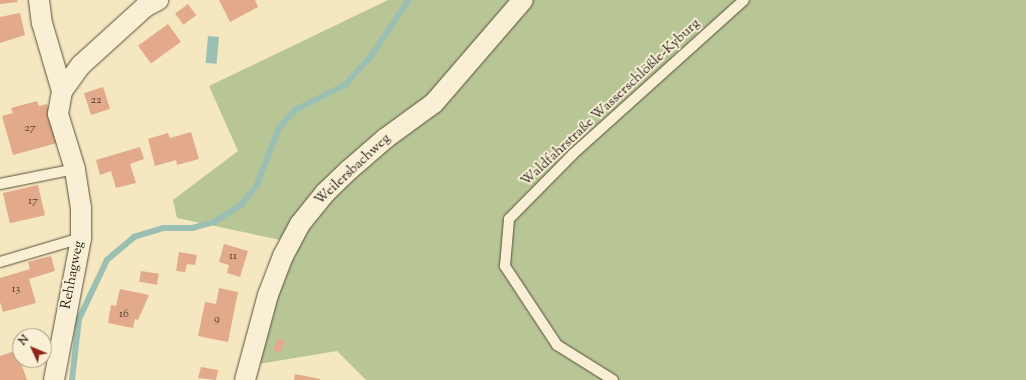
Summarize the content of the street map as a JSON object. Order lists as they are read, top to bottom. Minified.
{"streets":{"street":["Weilersbachweg","Rehhagweg"],"lane":["Waldfahrstraße Wasserschlößle-Kyburg"]},"house_numbers":["22","27","17","11","13","16","9"],"north":"top left"}
